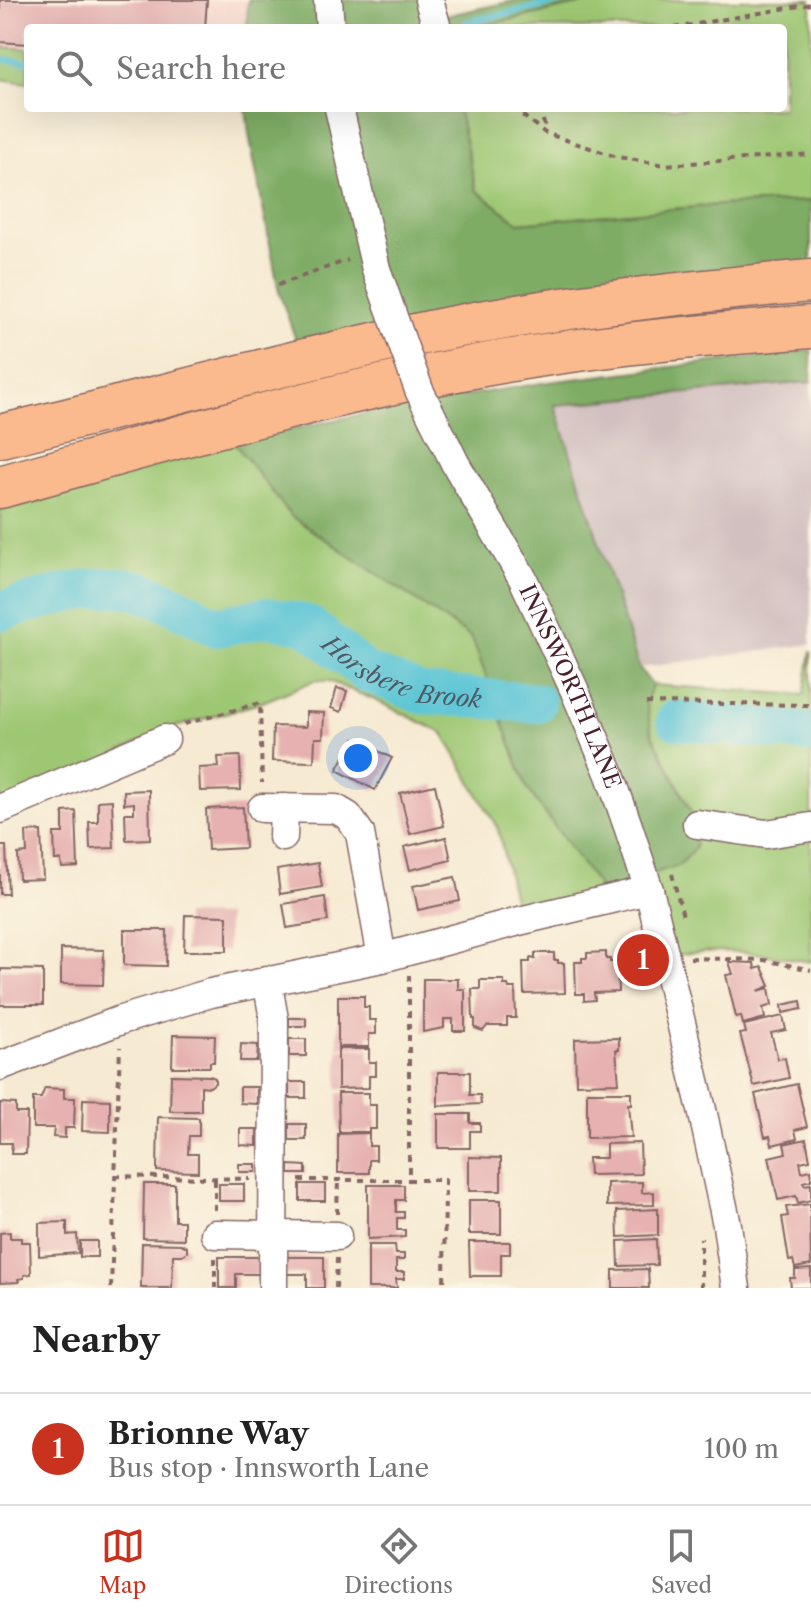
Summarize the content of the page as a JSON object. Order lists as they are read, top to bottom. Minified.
{"streets":{"street":["INNSWORTH LANE"]},"water":["Horsbere Brook"],"page":{"search":"Search here","pins":"1","heading":"Nearby","list":[{"mark":"1","name":"Brionne Way","note":"Bus stop · Innsworth Lane","value":"100 m"}],"nav":["Map","Directions","Saved"]}}
